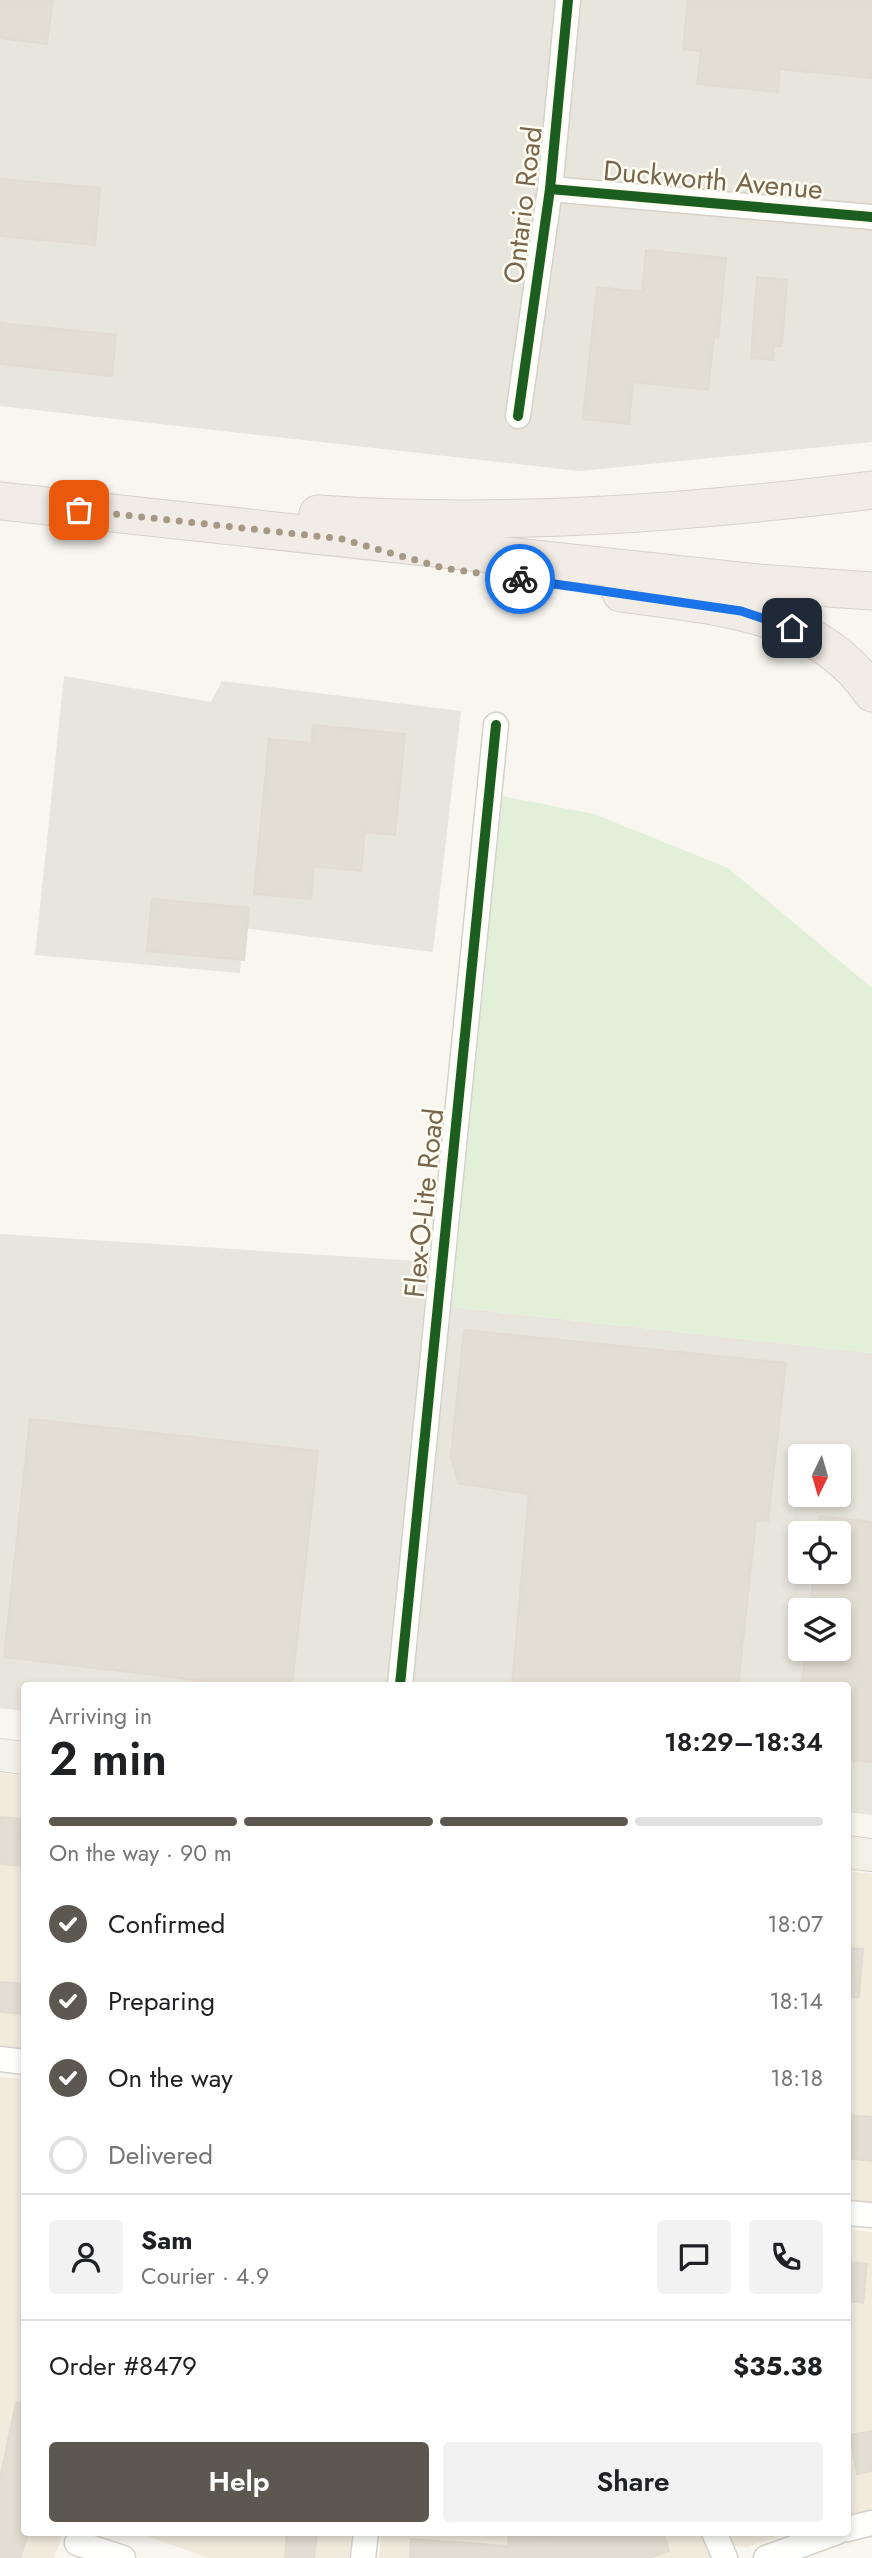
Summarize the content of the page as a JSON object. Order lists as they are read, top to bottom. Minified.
{"streets":{"street":["Duckworth Avenue","Ontario Road","Flex-O-Lite Road"]},"crossings":[["Duckworth Avenue","Ontario Road"]],"north":"bottom","page":{"heading":["2 min","Arriving in","18:29–18:34"],"panel":["Sam","Courier · 4.9","Order #8479","$35.38"],"bar":"On the way · 90 m","list":[["Confirmed","18:07"],["Preparing","18:14"],["On the way","18:18"],"Delivered"],"buttons":["Help","Share"]}}
